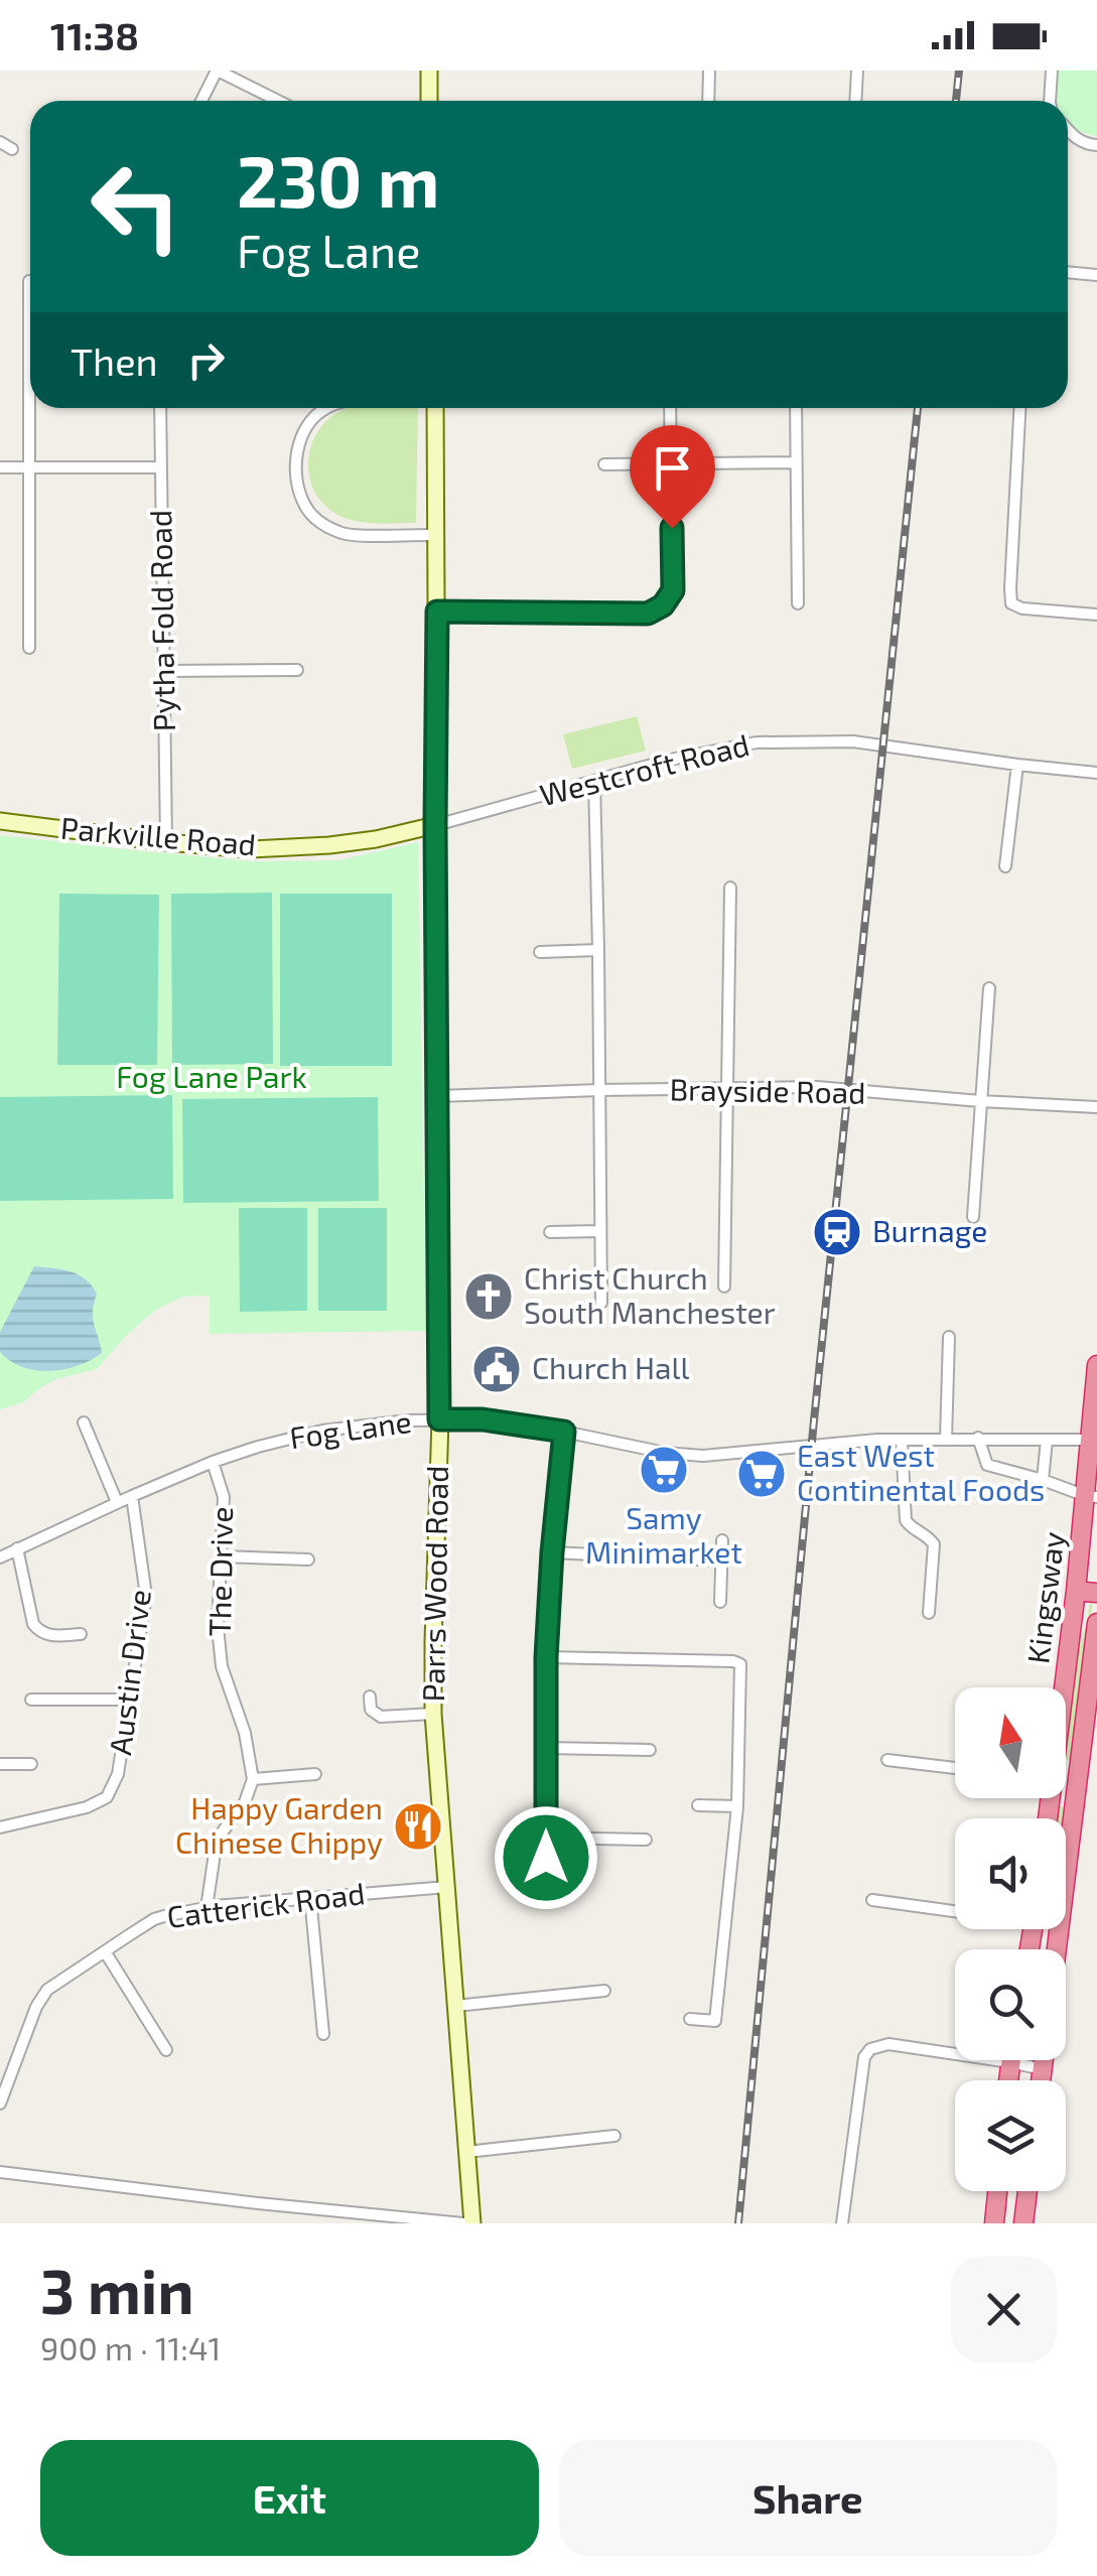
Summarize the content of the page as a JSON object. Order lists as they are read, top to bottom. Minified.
{"streets":{"highway":["Kingsway"],"street":["Pytha Fold Road","Westcroft Road","Parkville Road","Brayside Road","Fog Lane","The Drive","Parrs Wood Road","Austin Drive","Catterick Road"]},"crossings":[["Pytha Fold Road","Parkville Road"],["Westcroft Road","Parkville Road"],["Westcroft Road","Parrs Wood Road"],["Parkville Road","Parrs Wood Road"],["Brayside Road","Parrs Wood Road"],["Fog Lane","The Drive"],["Fog Lane","Parrs Wood Road"],["Fog Lane","Kingsway"],["Fog Lane","Austin Drive"],["Parrs Wood Road","Catterick Road"]],"parks":["Fog Lane Park"],"places":{"station":["Burnage"],"church":["Christ Church South Manchester"],"public building":["Church Hall"],"supermarket":["Samy Minimarket","East West Continental Foods"],"restaurant":["Happy Garden Chinese Chippy"]},"north":"top","page":{"status":"11:38","turn":["230 m","Fog Lane"],"then":"Then","heading":["3 min","900 m · 11:41"],"buttons":["Exit","Share"]}}
